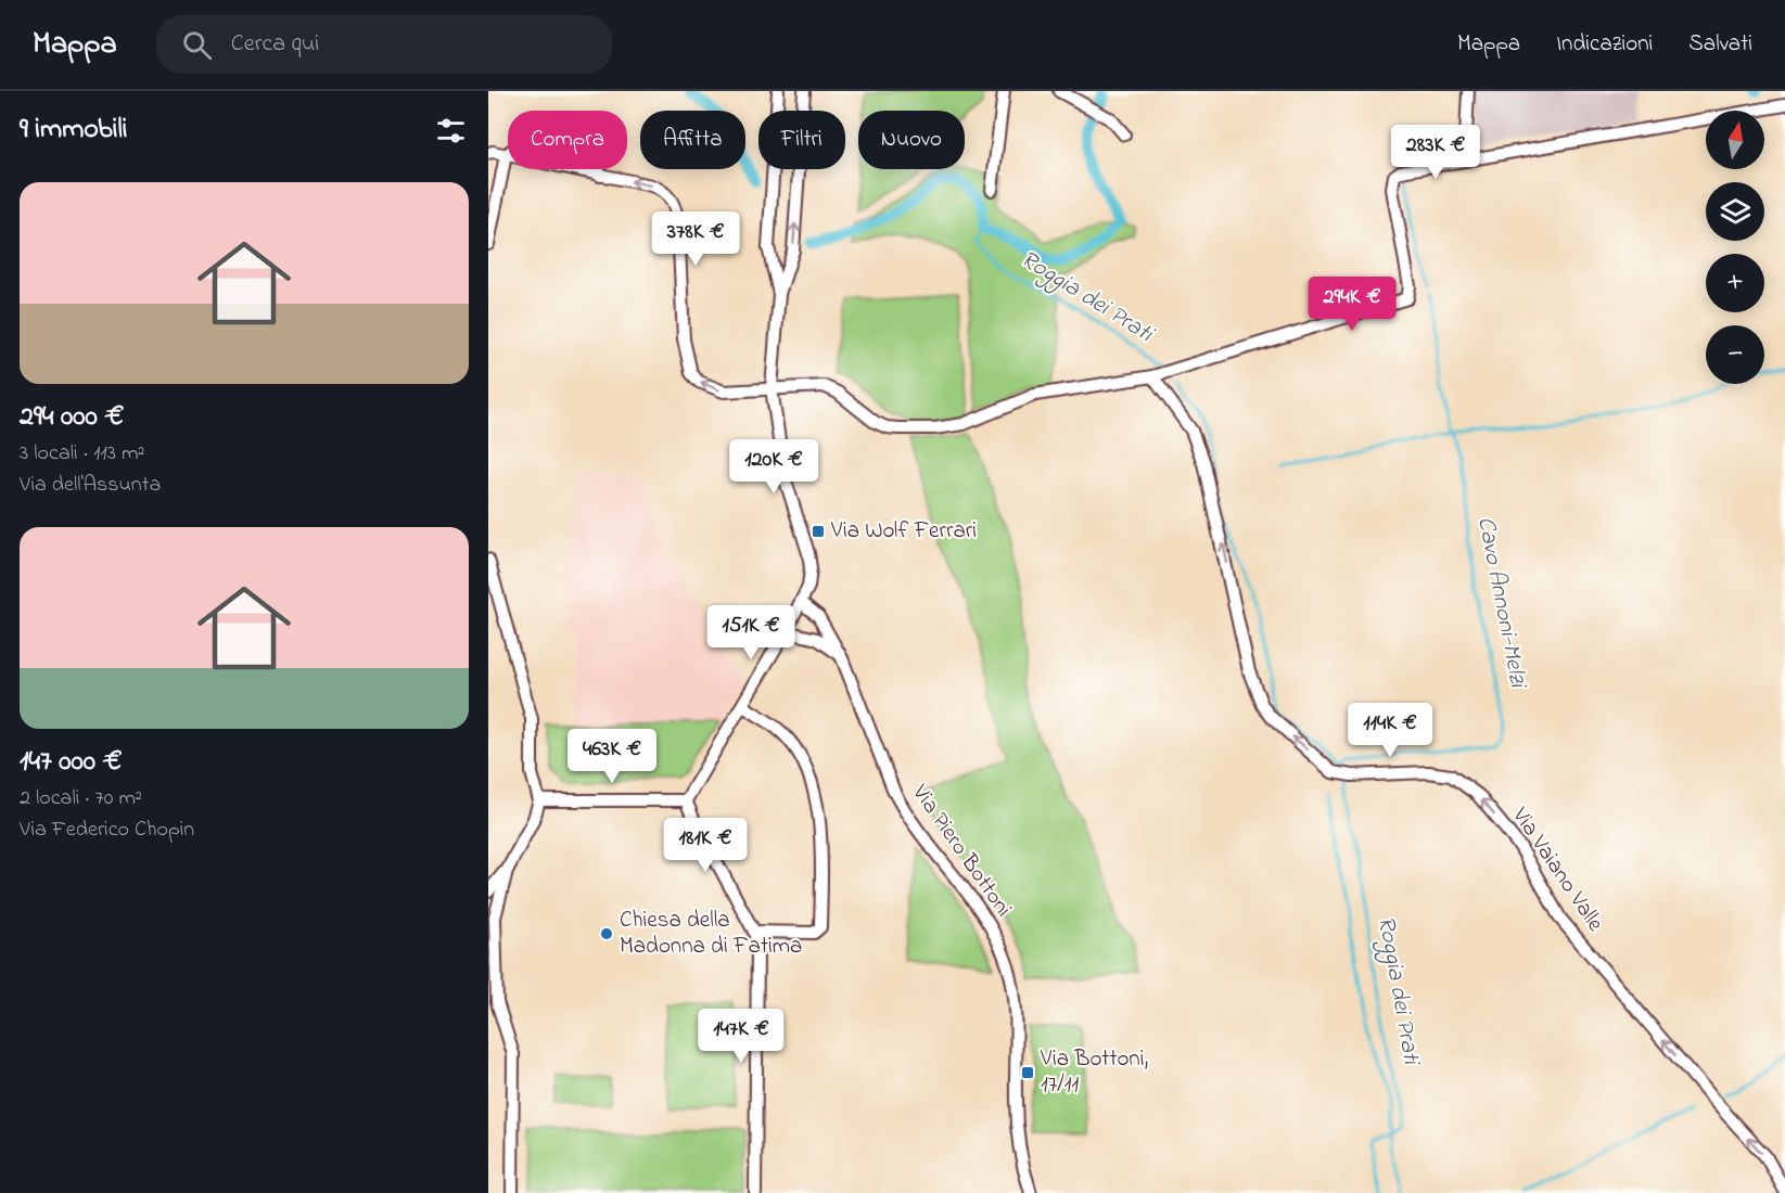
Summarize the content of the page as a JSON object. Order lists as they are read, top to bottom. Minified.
{"streets":{"street":["Via Piero Bottoni","Via Vaiano Valle"]},"one_way":["Via Vaiano Valle"],"water":["Roggia dei Prati","Cavo Annoni-Melzi"],"places":{"transit":["Via Wolf Ferrari","Via Bottoni, 17/11"],"other":["Chiesa della Madonna di Fatima"]},"north":"top","page":{"header":"Mappa","search":"Cerca qui","nav":["Mappa","Indicazioni","Salvati"],"heading":"9 immobili","map_buttons":["+","−"],"chip":["Compra","Affitta","Filtri","Nuovo"],"price":["283K €","378K €","294K €","120K €","151K €","114K €","463K €","181K €","147K €"],"list":[{"name":"294 000 €","note":"3 locali · 113 m² · Via dell'Assunta"},{"name":"147 000 €","note":"2 locali · 70 m² · Via Federico Chopin"}]}}
